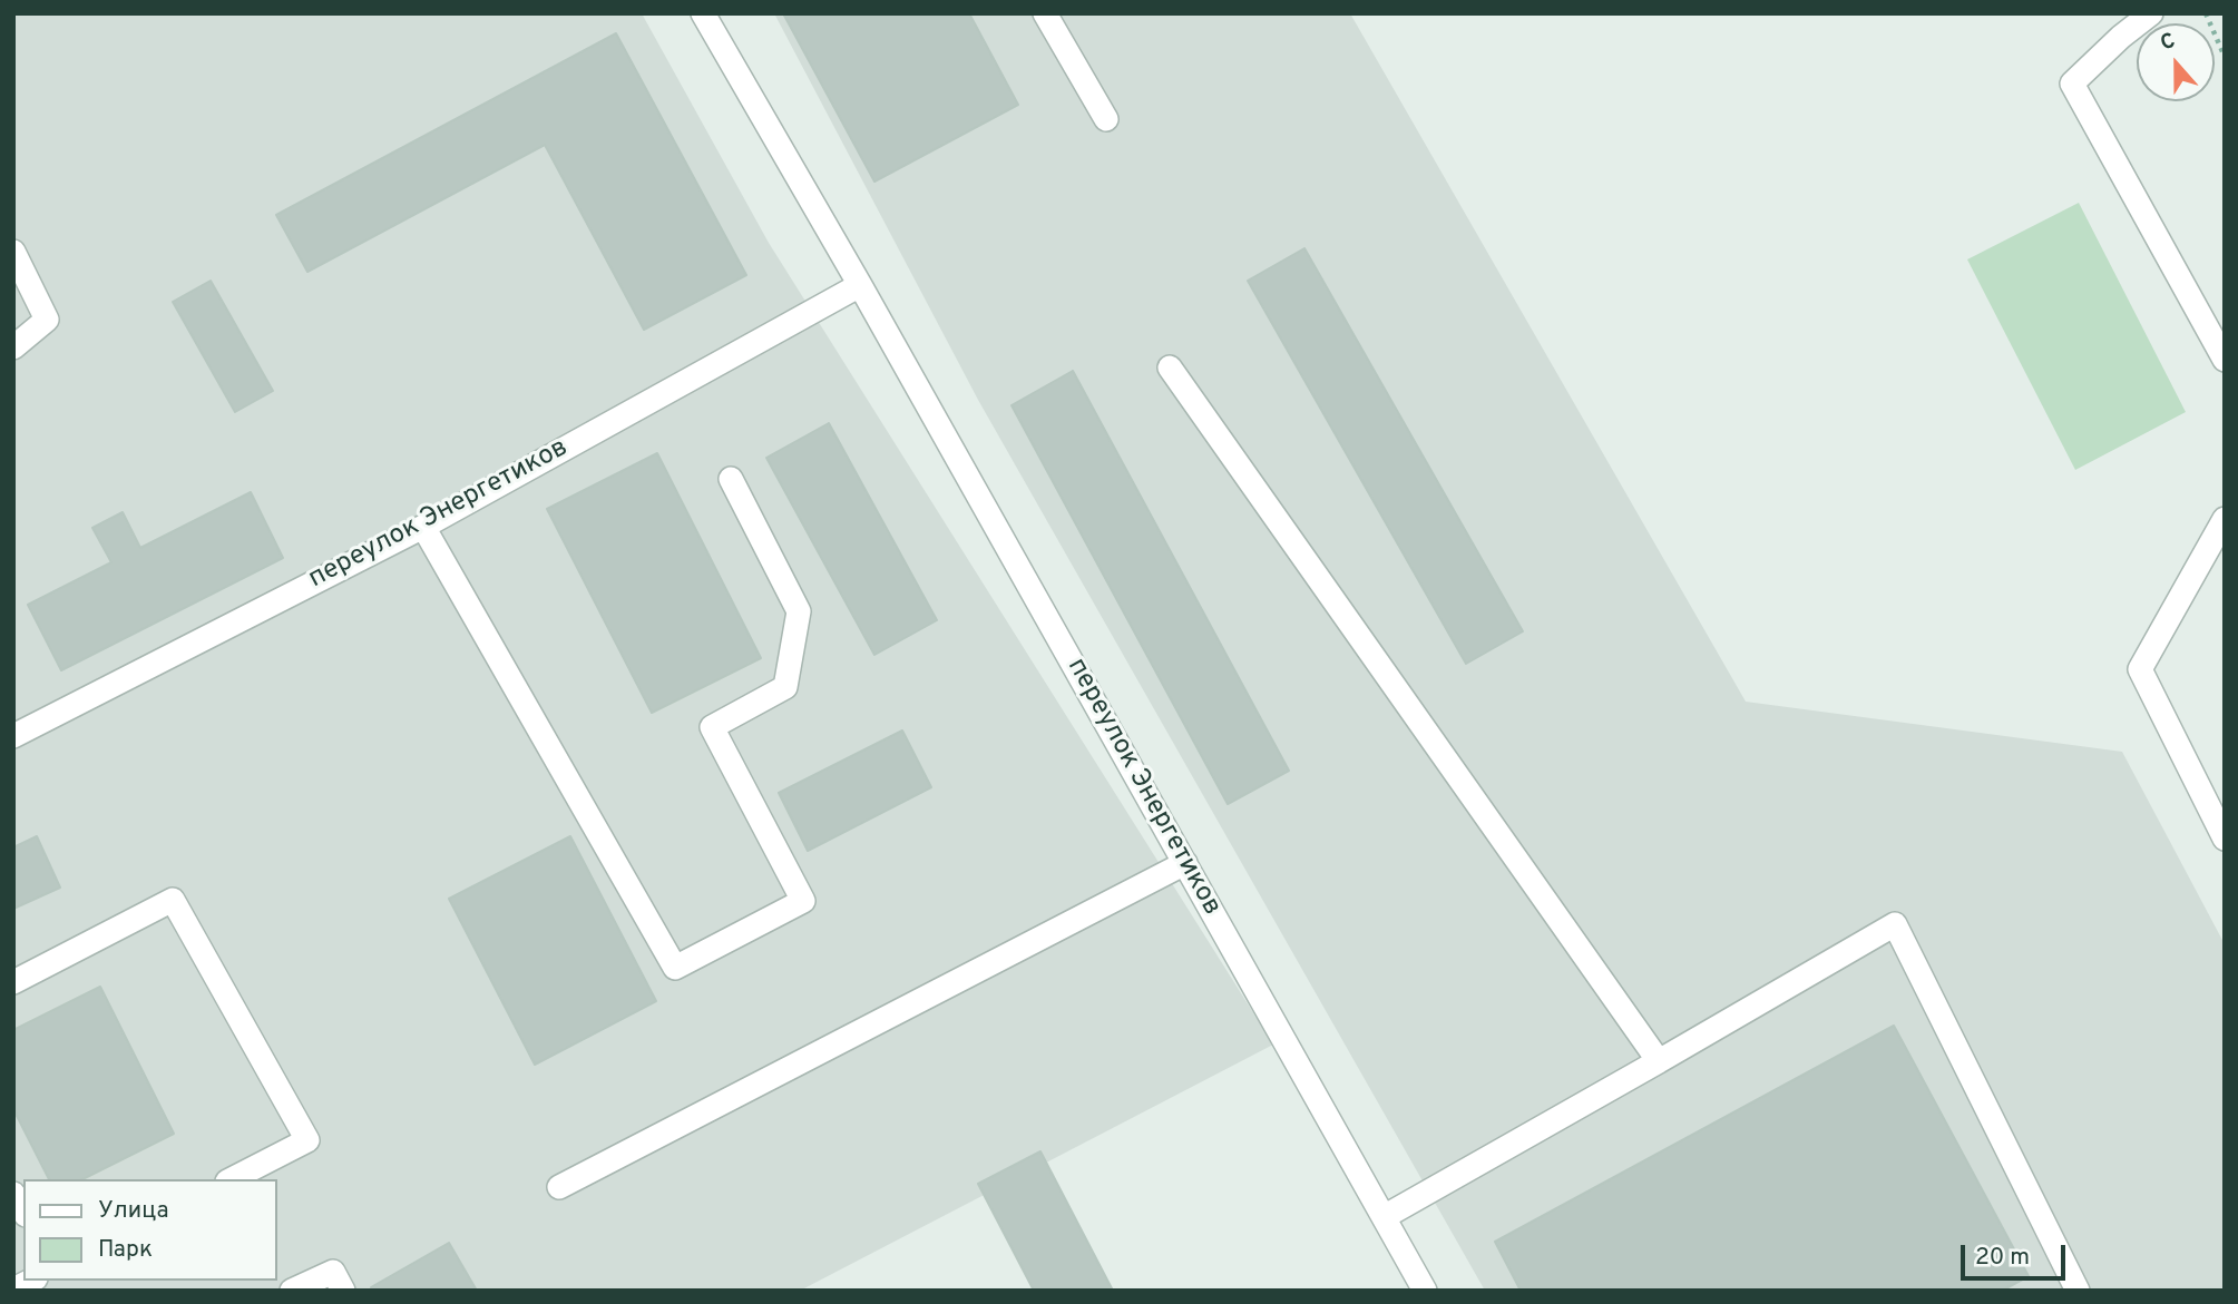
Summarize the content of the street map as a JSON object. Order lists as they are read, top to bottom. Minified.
{"streets":{"street":["переулок Энергетиков"]},"legend":["Улица","Парк"],"scale_bar":"20 m","north":"top"}
